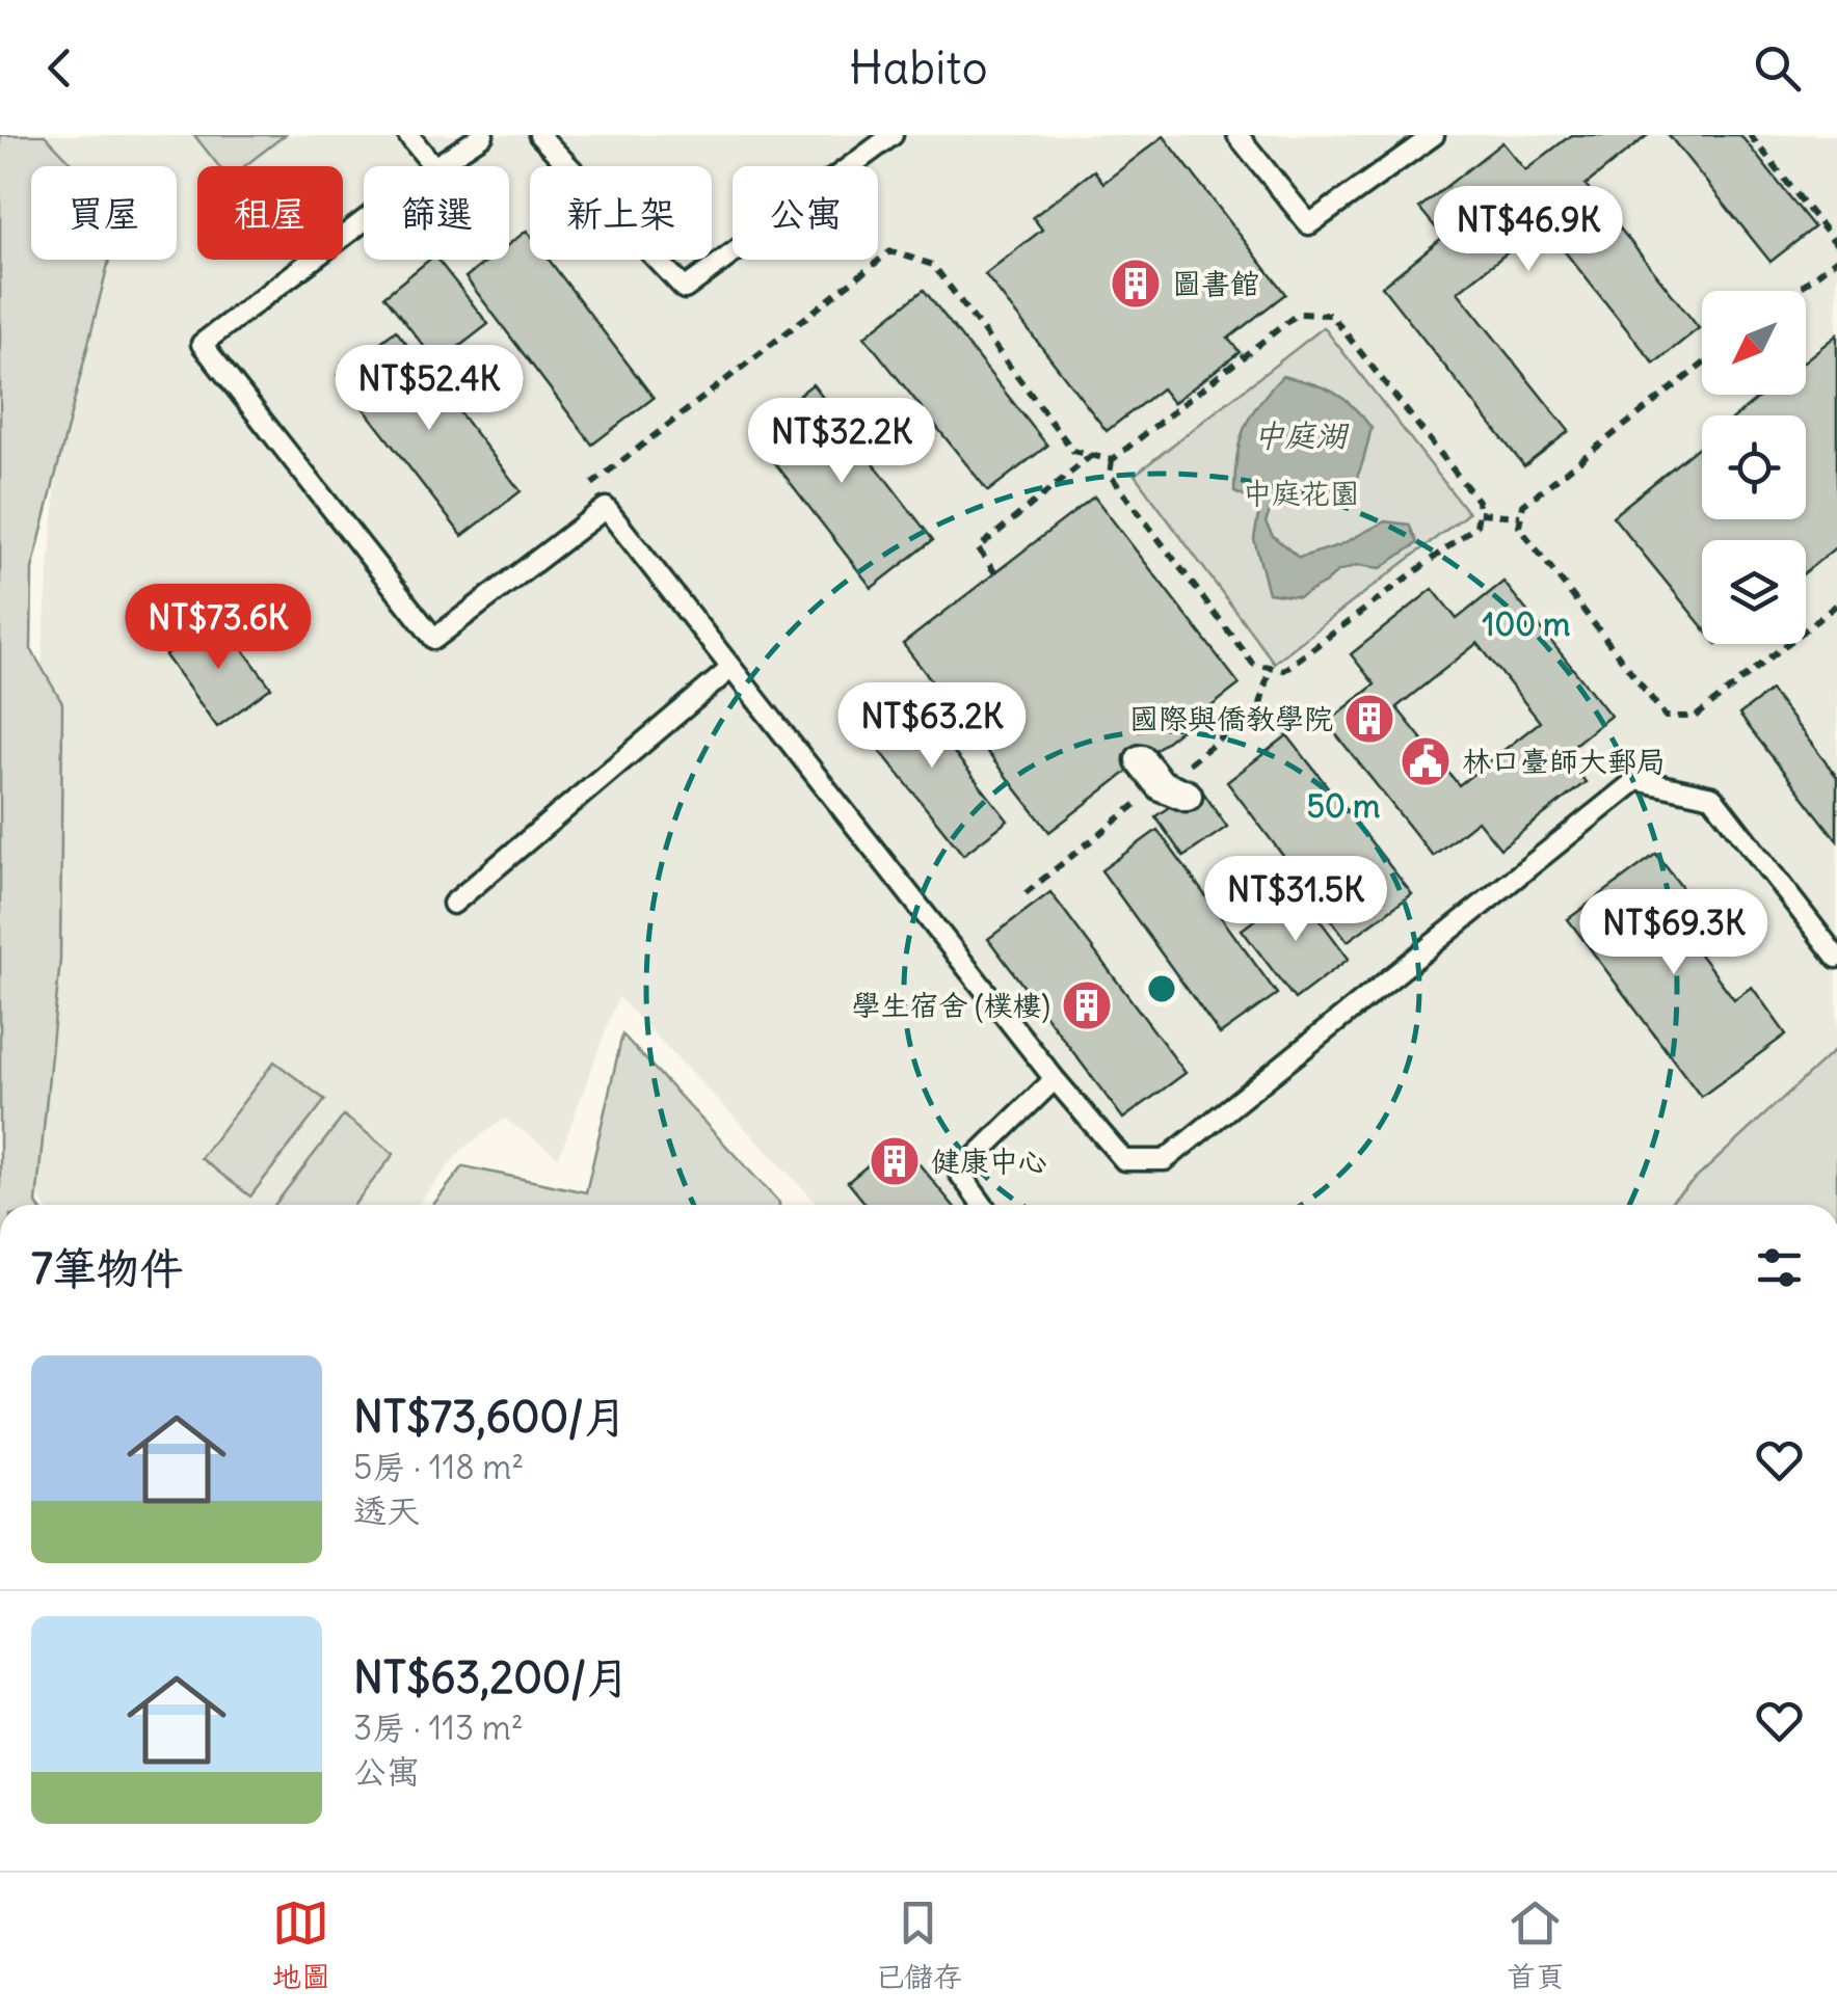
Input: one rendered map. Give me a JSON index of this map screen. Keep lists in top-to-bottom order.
{
  "water": ["中庭湖"],
  "parks": ["中庭花園"],
  "places": {
    "building": [
      "圖書館",
      "國際與僑教學院",
      "學生宿舍 (樸樓)",
      "健康中心"
    ],
    "public building": ["林口臺師大郵局"]
  },
  "north": "bottom left",
  "page": {
    "header": "Habito",
    "chip": [
      "買屋",
      "租屋",
      "篩選",
      "新上架",
      "公寓"
    ],
    "price": [
      "NT$46.9K",
      "NT$52.4K",
      "NT$32.2K",
      "NT$73.6K",
      "NT$63.2K",
      "NT$31.5K",
      "NT$69.3K"
    ],
    "heading": "7筆物件",
    "list": [
      {
        "name": "NT$73,600/月",
        "note": "5房 · 118 m² · 透天"
      },
      {
        "name": "NT$63,200/月",
        "note": "3房 · 113 m² · 公寓"
      }
    ],
    "tabs": ["地圖", "已儲存", "首頁"]
  },
  "rings": ["100 m", "50 m"]
}
